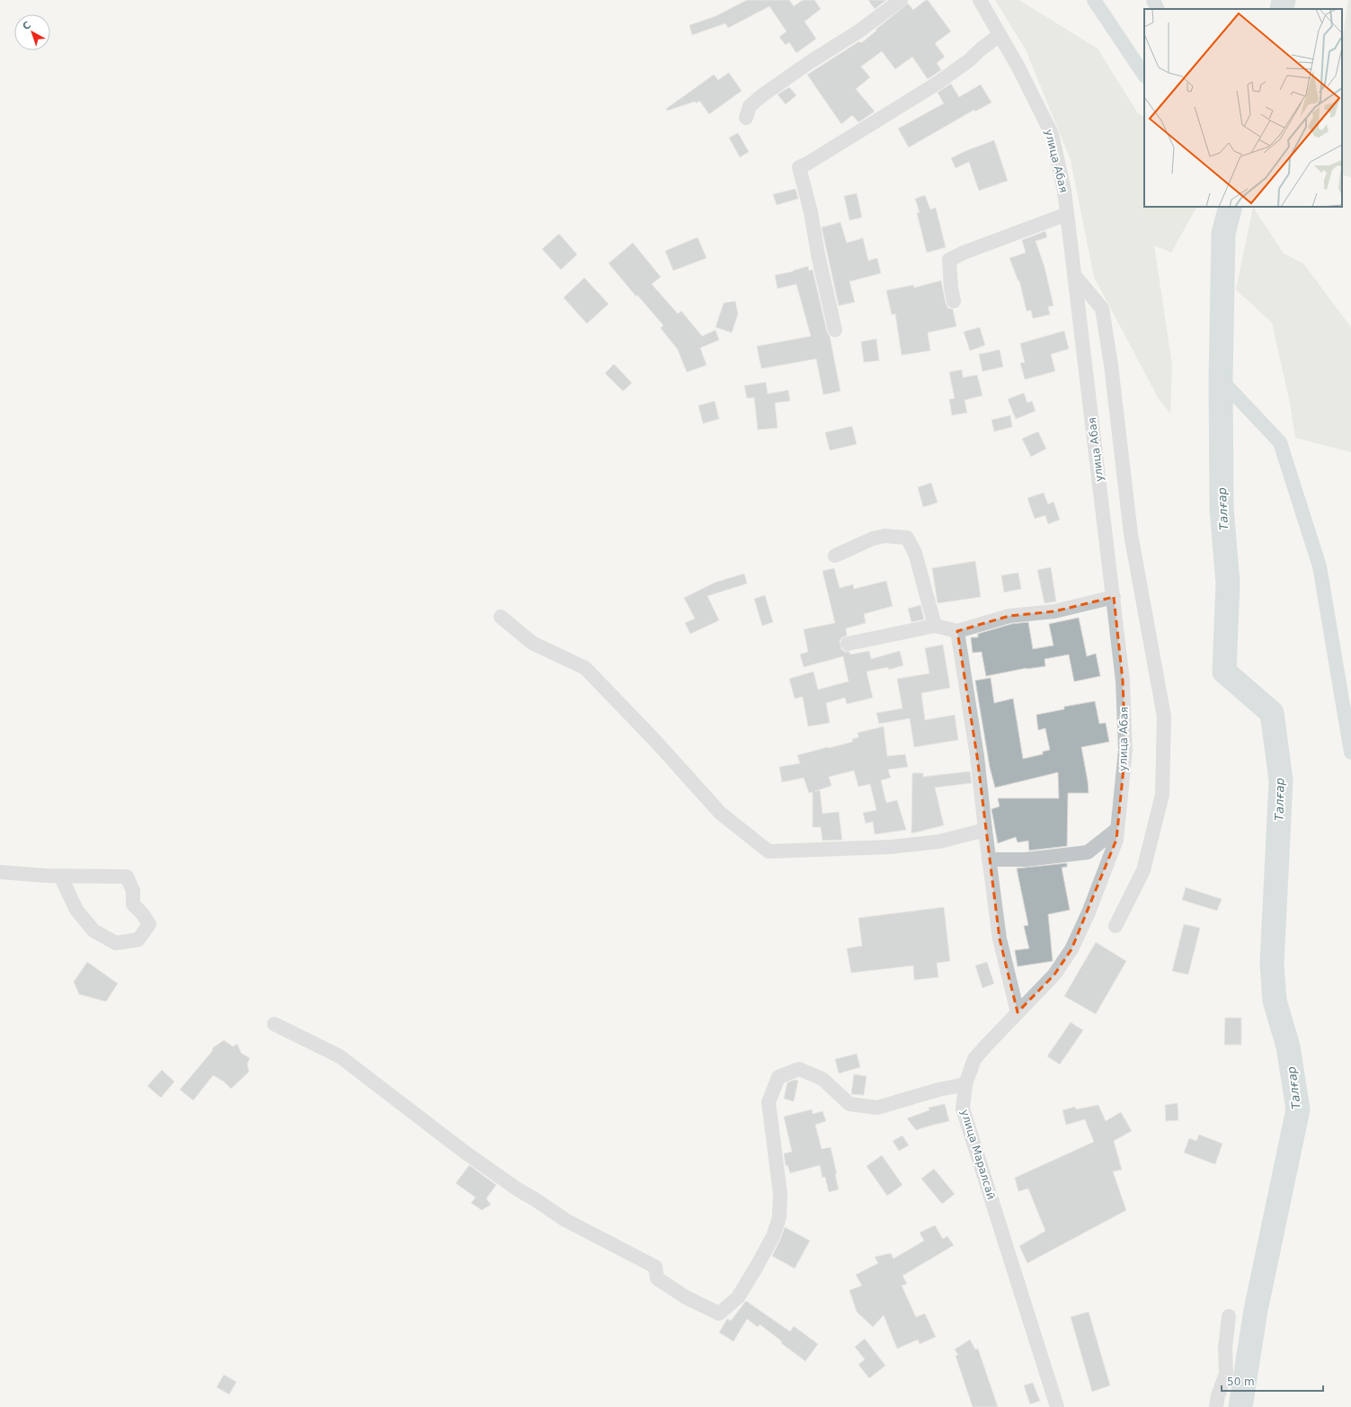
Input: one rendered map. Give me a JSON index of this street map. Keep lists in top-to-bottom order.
{
  "streets": {
    "street": ["улица Абая", "улица Маралсай"]
  },
  "crossings": [
    ["улица Абая", "улица Маралсай"]
  ],
  "water": ["Талғар"],
  "scale_bar": "50 m",
  "north": "top left"
}
